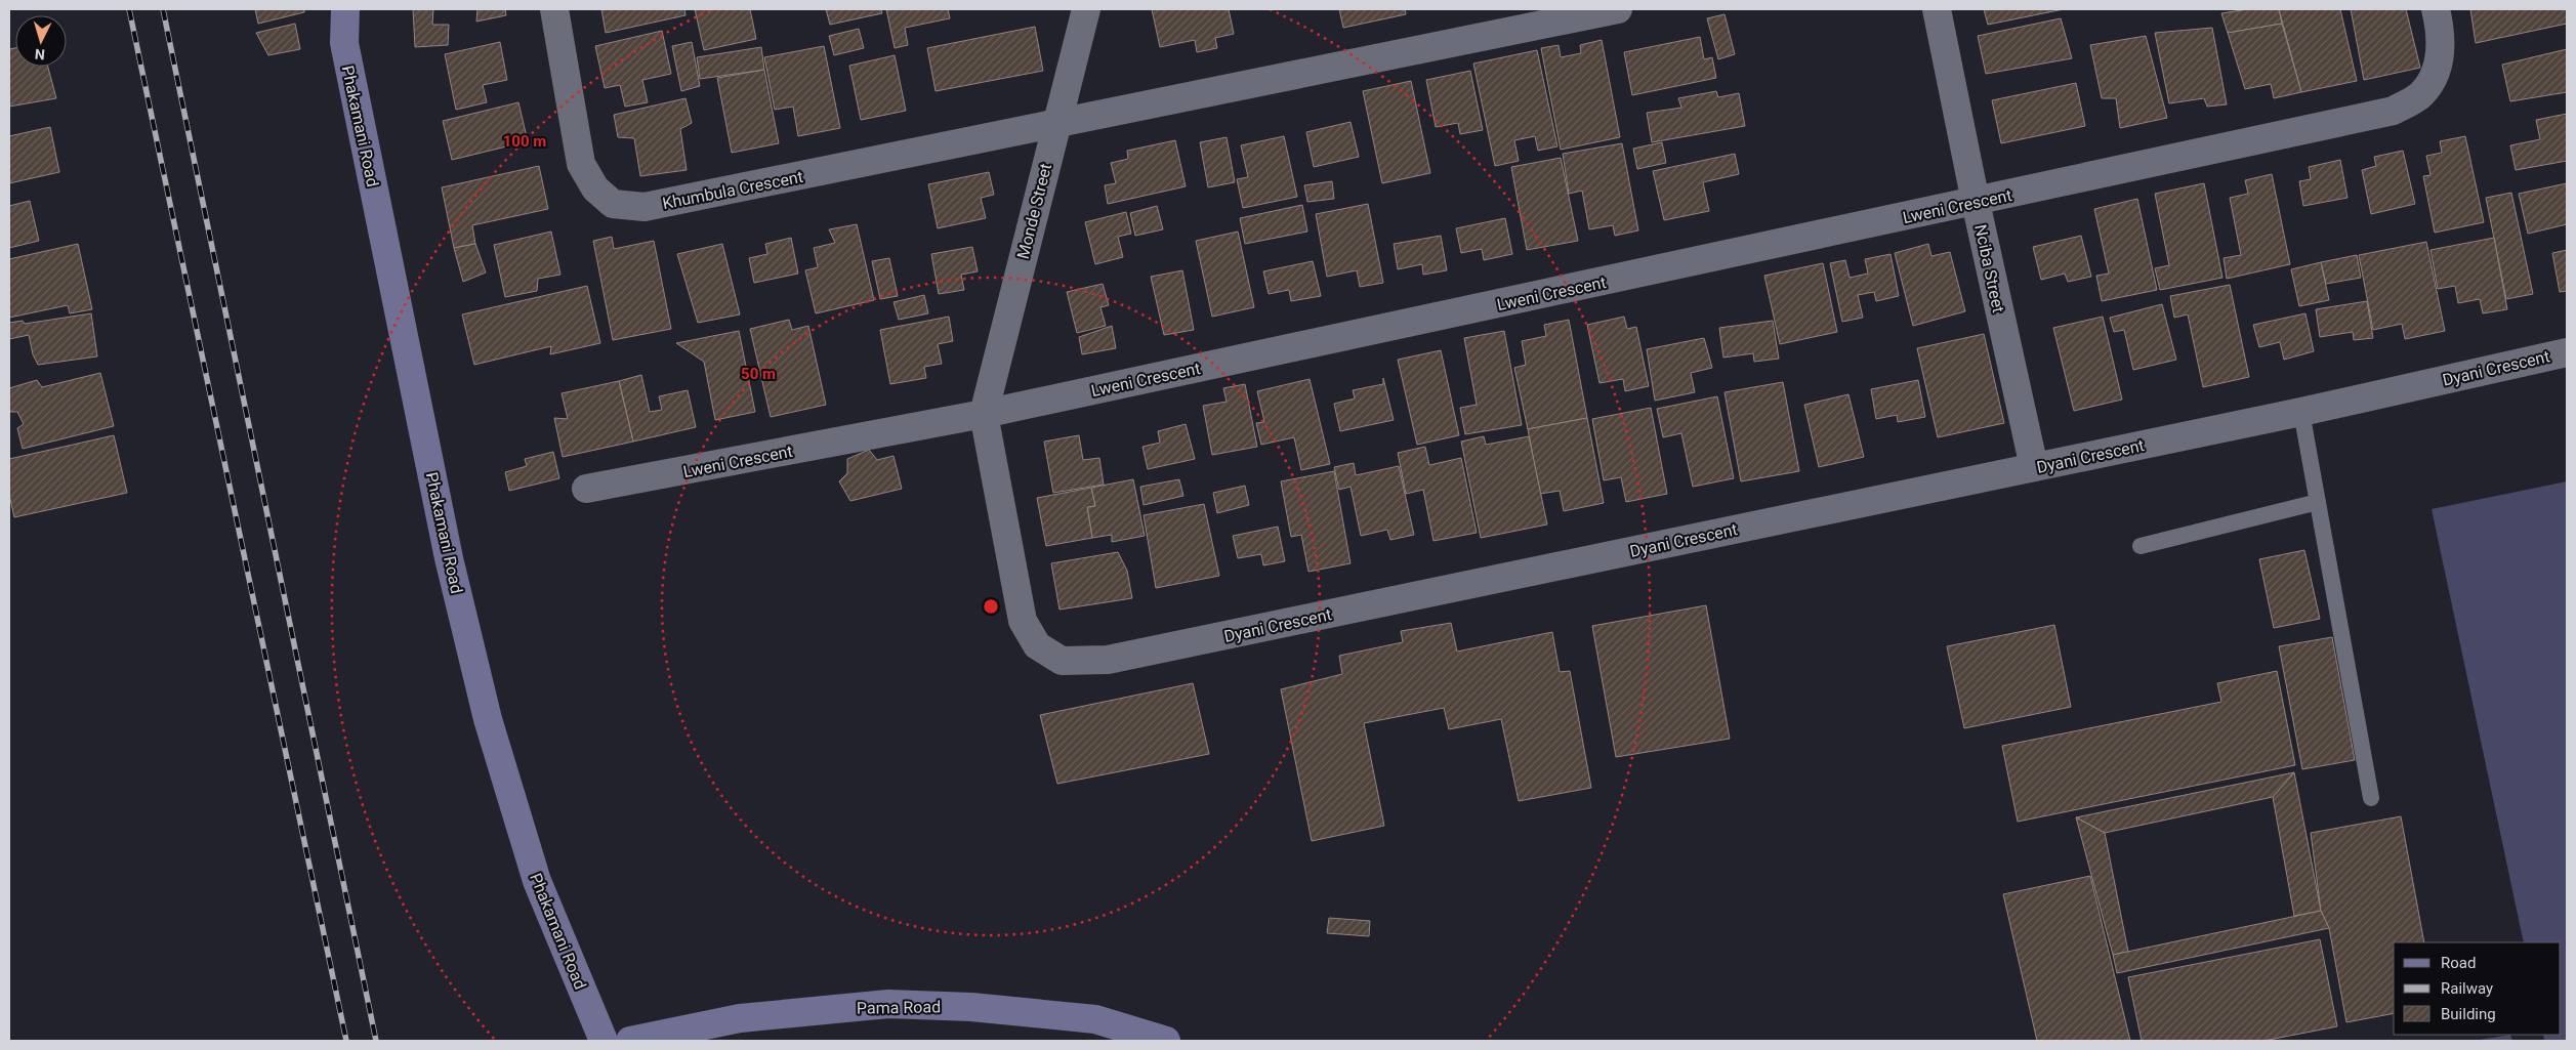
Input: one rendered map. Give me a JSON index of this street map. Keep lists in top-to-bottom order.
{
  "streets": {
    "street": [
      "Phakamani Road",
      "Khumbula Crescent",
      "Lweni Crescent",
      "Monde Street",
      "Nciba Street",
      "Dyani Crescent",
      "Pama Road"
    ]
  },
  "crossings": [
    ["Khumbula Crescent", "Monde Street"],
    ["Lweni Crescent", "Monde Street"],
    ["Lweni Crescent", "Nciba Street"],
    ["Lweni Crescent", "Dyani Crescent"],
    ["Monde Street", "Dyani Crescent"],
    ["Nciba Street", "Dyani Crescent"]
  ],
  "legend": ["Road", "Railway", "Building"],
  "north": "bottom",
  "rings": ["100 m", "50 m"]
}
